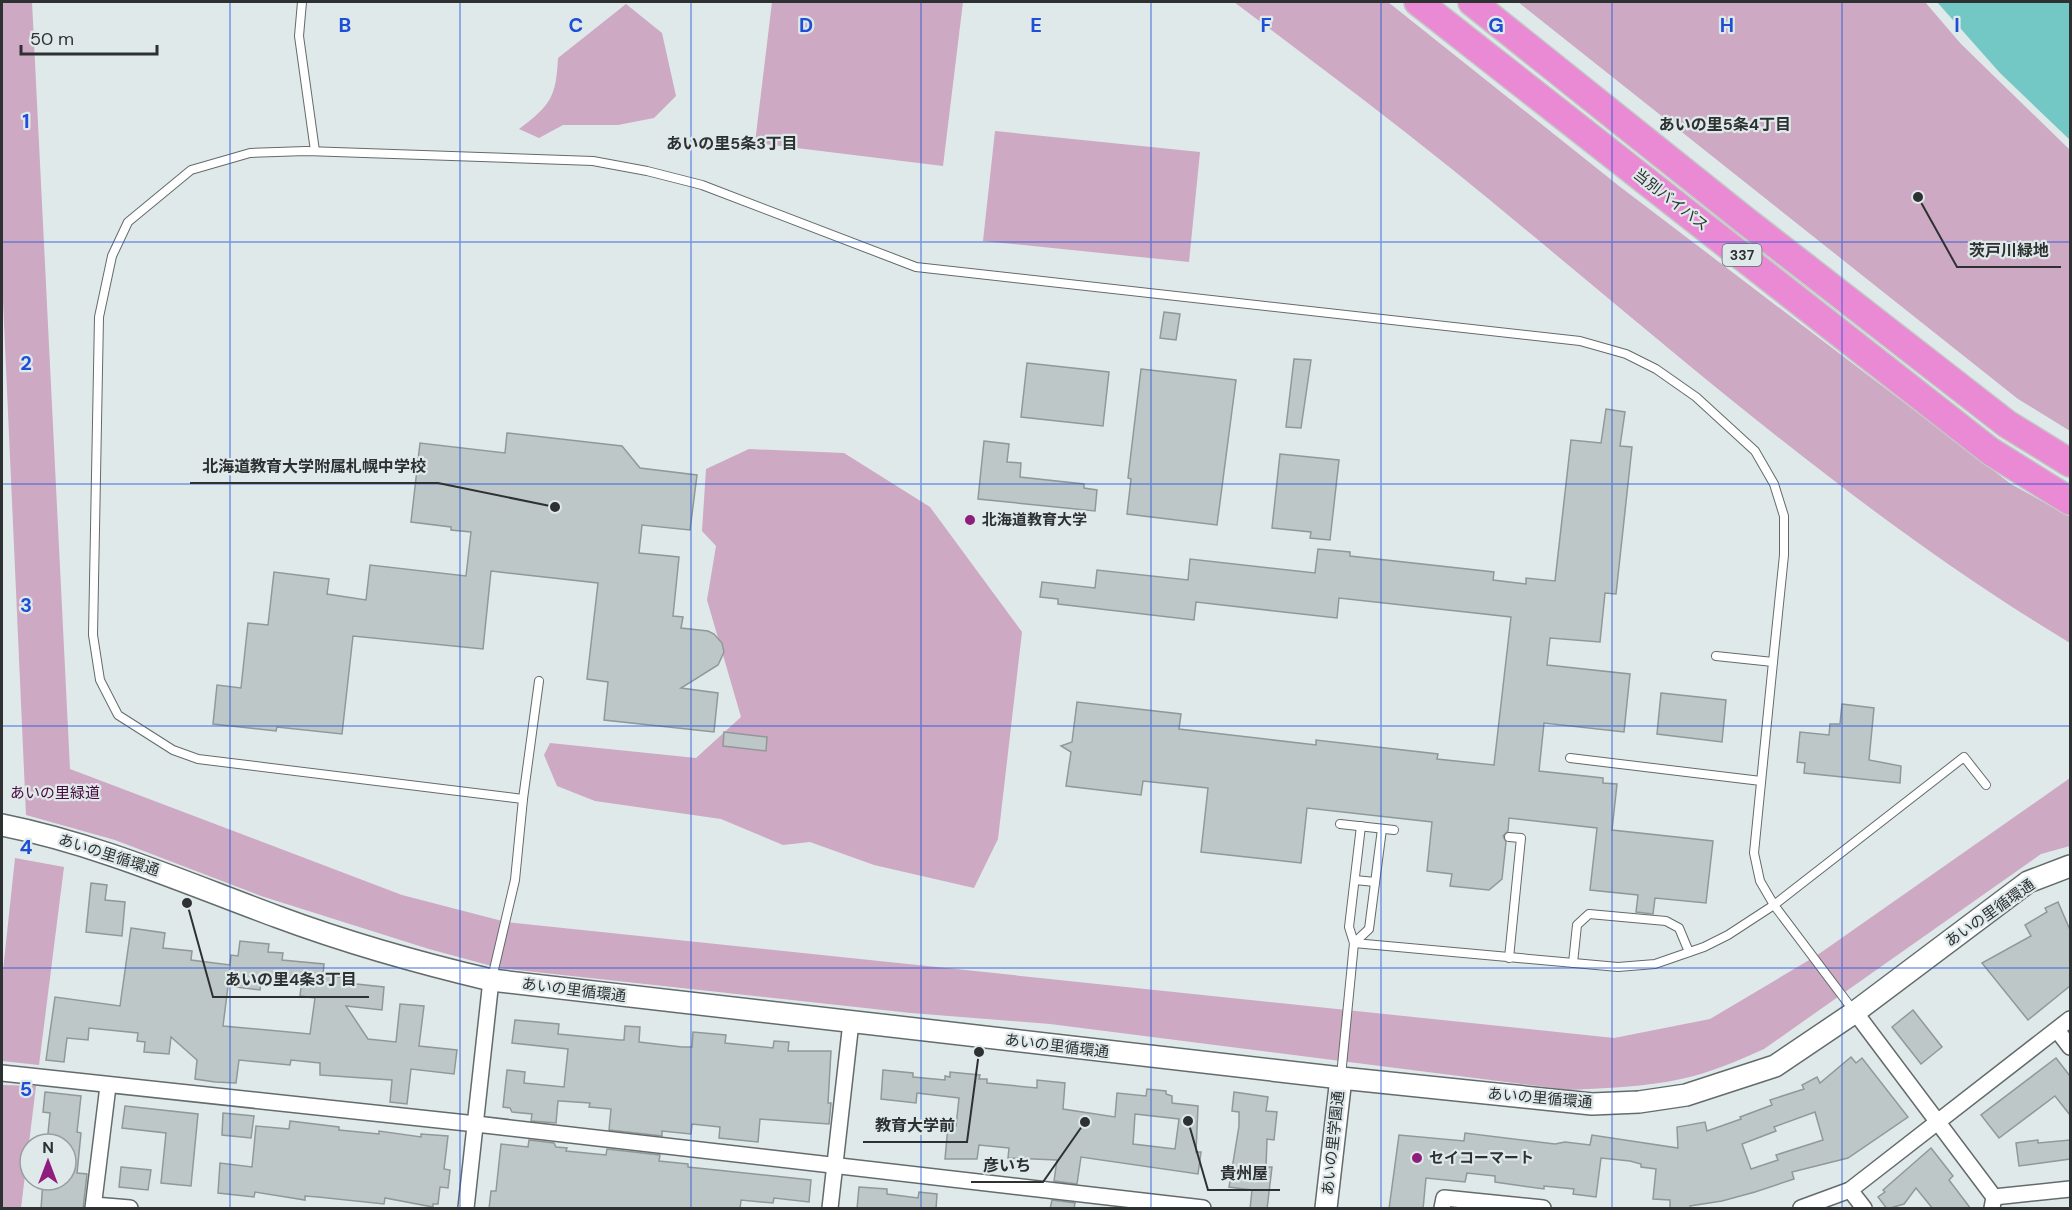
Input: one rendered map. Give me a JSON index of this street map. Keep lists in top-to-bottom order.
{
  "streets": {
    "highway": ["当別バイパス", "337"],
    "street": ["あいの里循環通", "あいの里学園通"]
  },
  "crossings": [
    ["あいの里循環通", "あいの里学園通"]
  ],
  "districts": ["あいの里5条4丁目", "あいの里5条3丁目"],
  "parks": ["あいの里緑道"],
  "places": [
    "茨戸川緑地",
    "北海道教育大学附属札幌中学校",
    "北海道教育大学",
    "あいの里4条3丁目",
    "教育大学前",
    "貴州屋",
    "彦いち",
    "セイコーマート"
  ],
  "scale_bar": "50 m",
  "north": "top",
  "grid": {
    "columns": [
      "B",
      "C",
      "D",
      "E",
      "F",
      "G",
      "H",
      "I"
    ],
    "rows": [
      "1",
      "2",
      "3",
      "4",
      "5"
    ]
  }
}
